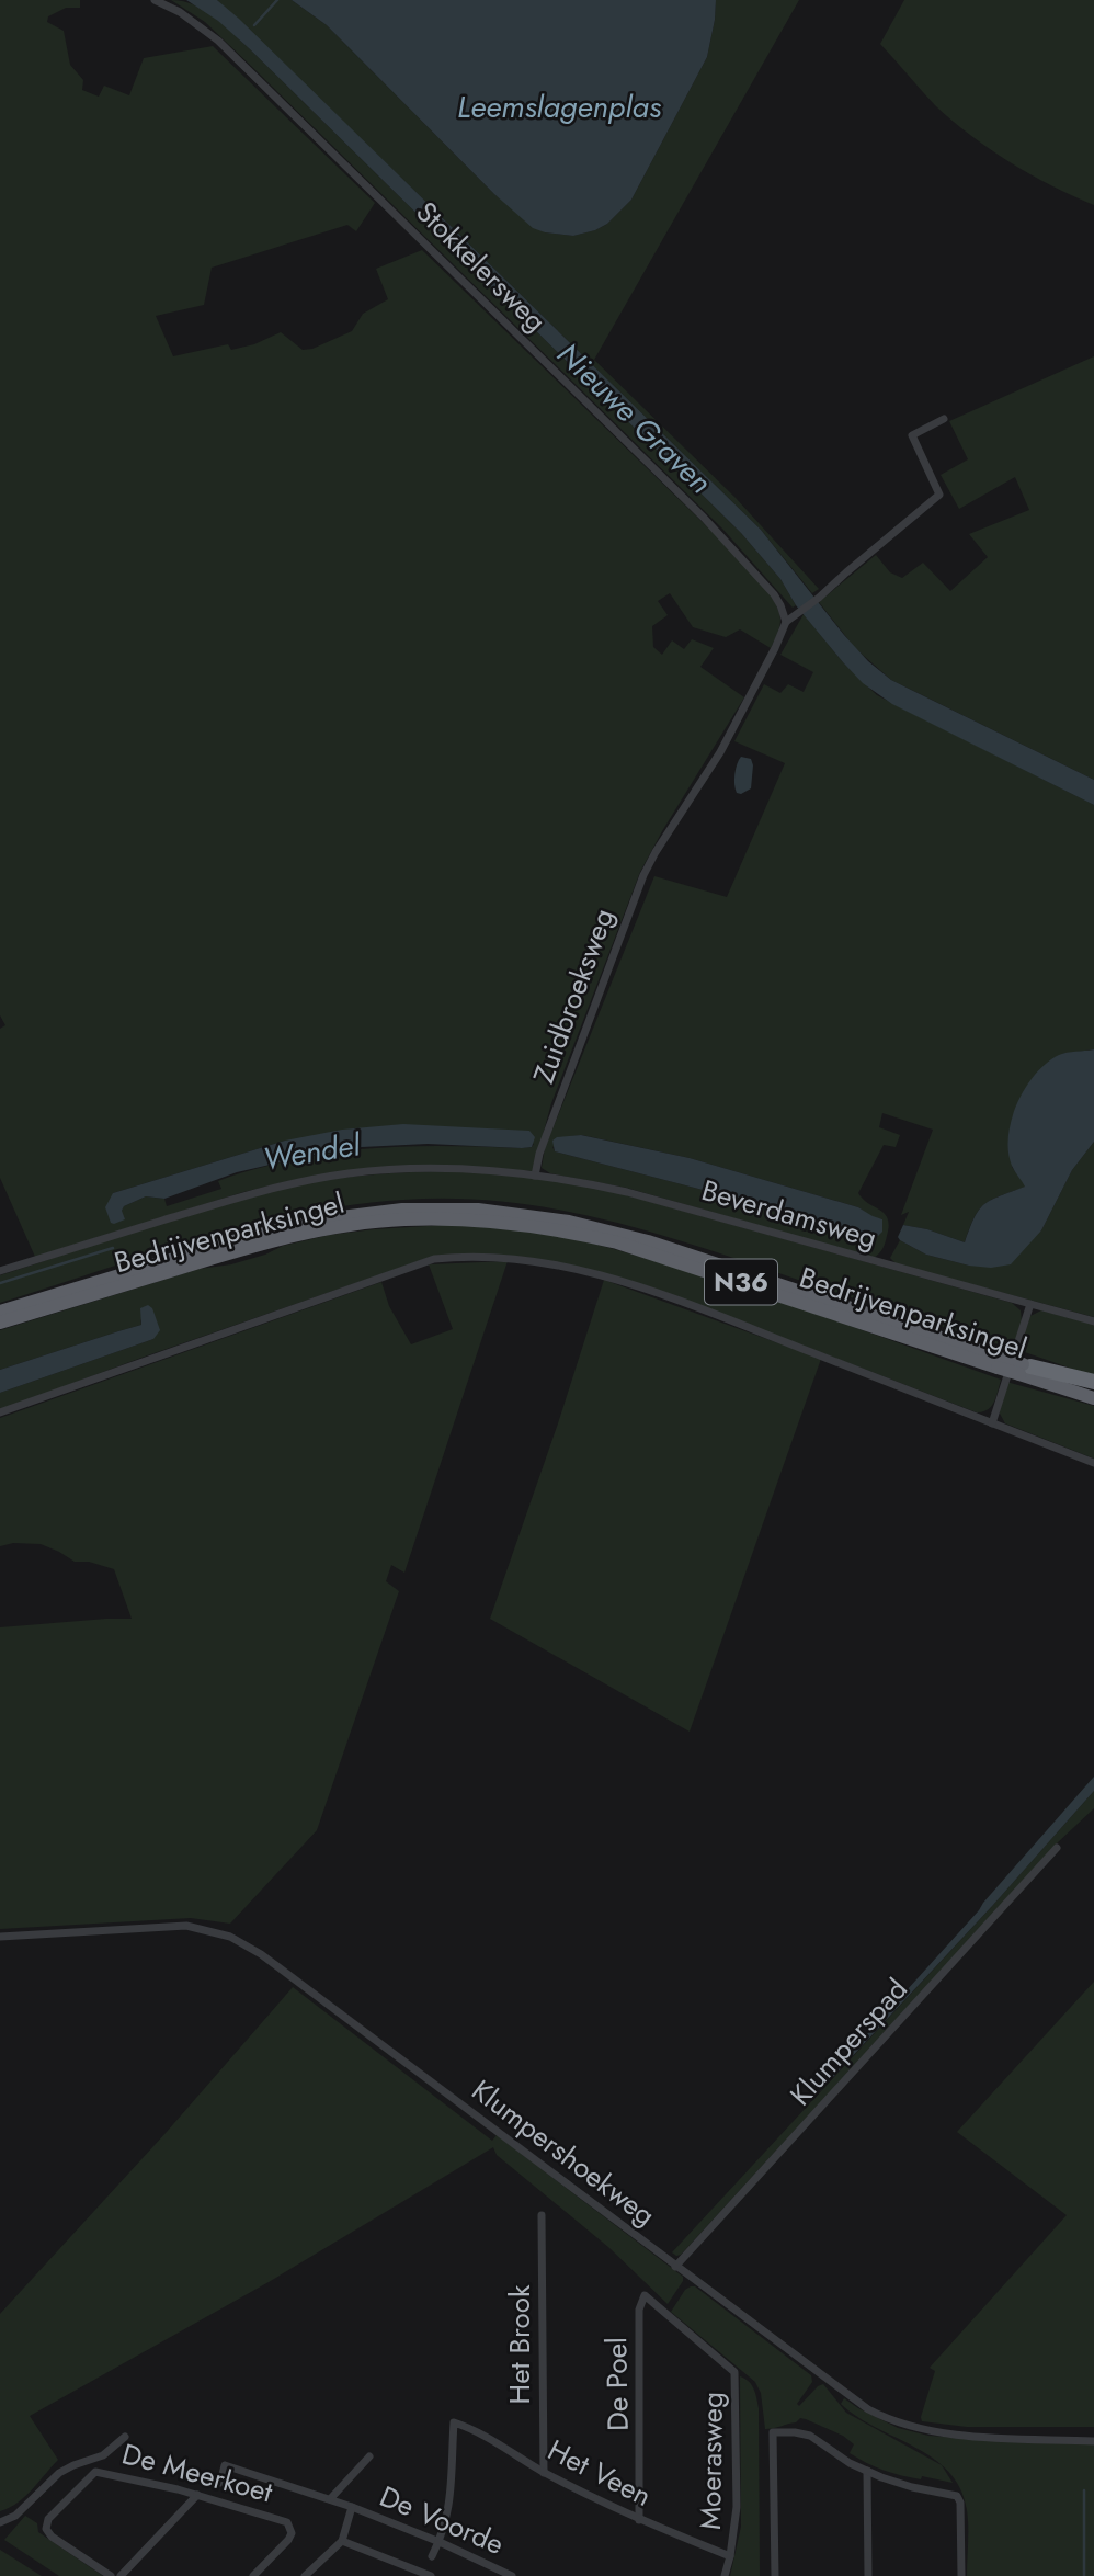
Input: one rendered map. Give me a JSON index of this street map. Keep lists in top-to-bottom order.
{
  "streets": {
    "highway": ["Bedrijvenparksingel", "N36"],
    "street": [
      "Stokkelersweg",
      "Zuidbroeksweg",
      "Beverdamsweg",
      "Klumperspad",
      "Klumpershoekweg",
      "Het Brook",
      "De Poel",
      "Moerasweg",
      "De Meerkoet",
      "Het Veen",
      "De Voorde"
    ]
  },
  "crossings": [
    ["Stokkelersweg", "Zuidbroeksweg"],
    ["Zuidbroeksweg", "Beverdamsweg"],
    ["Klumperspad", "Klumpershoekweg"],
    ["Het Brook", "Het Veen"],
    ["De Poel", "Moerasweg"],
    ["De Poel", "Het Veen"],
    ["Moerasweg", "Het Veen"],
    ["Het Veen", "De Voorde"]
  ],
  "water": ["Leemslagenplas", "Nieuwe Graven", "Wendel"]
}
